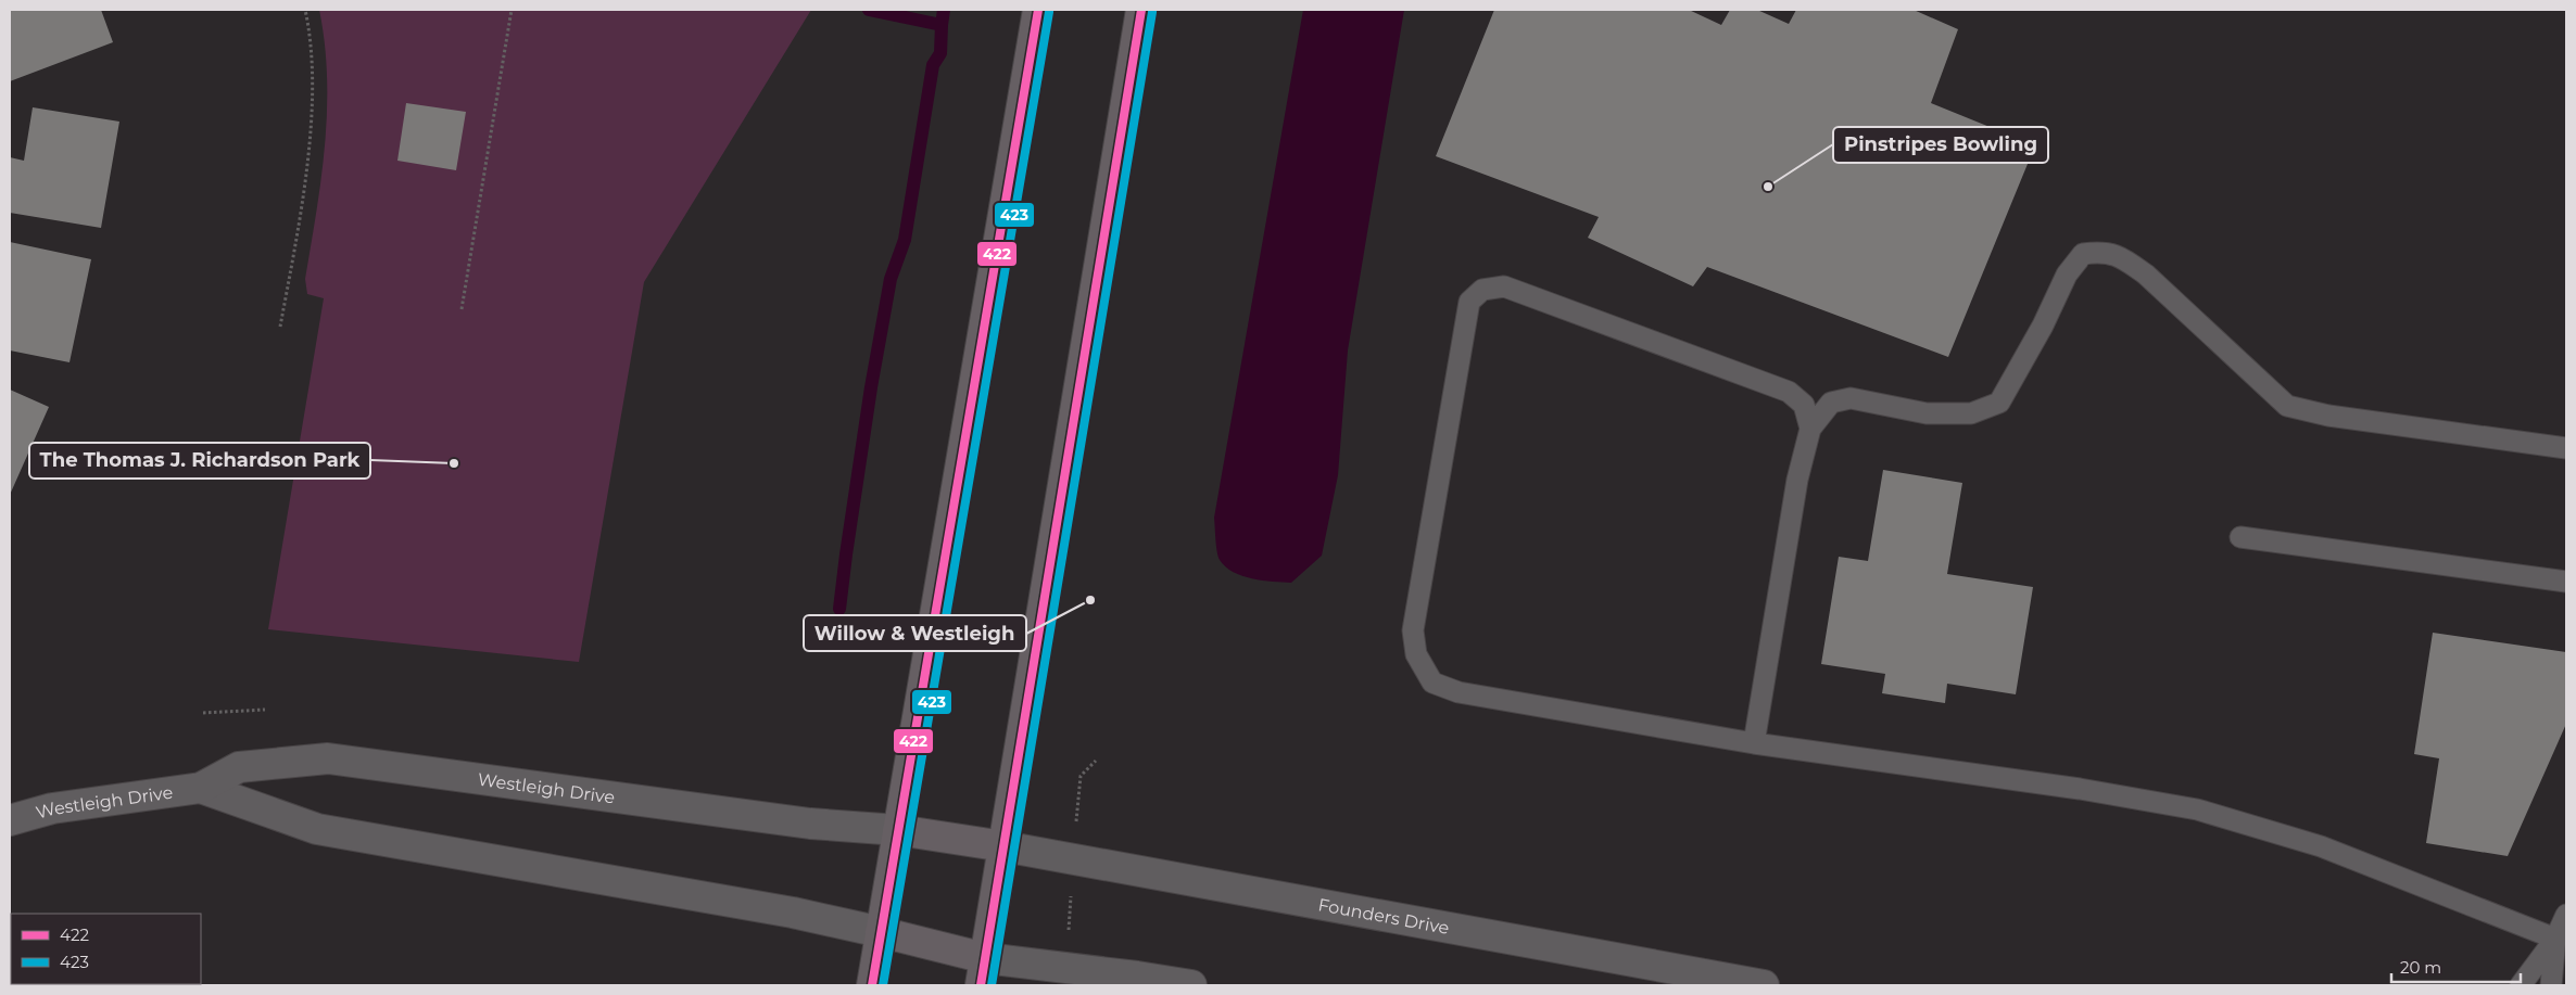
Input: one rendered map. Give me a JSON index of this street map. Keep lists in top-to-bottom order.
{
  "streets": {
    "street": ["Westleigh Drive", "Founders Drive"]
  },
  "places": ["Pinstripes Bowling", "The Thomas J. Richardson Park", "Willow & Westleigh"],
  "lines": ["transit line 422", "transit line 423"],
  "legend": ["422", "423"],
  "scale_bar": "20 m"
}
